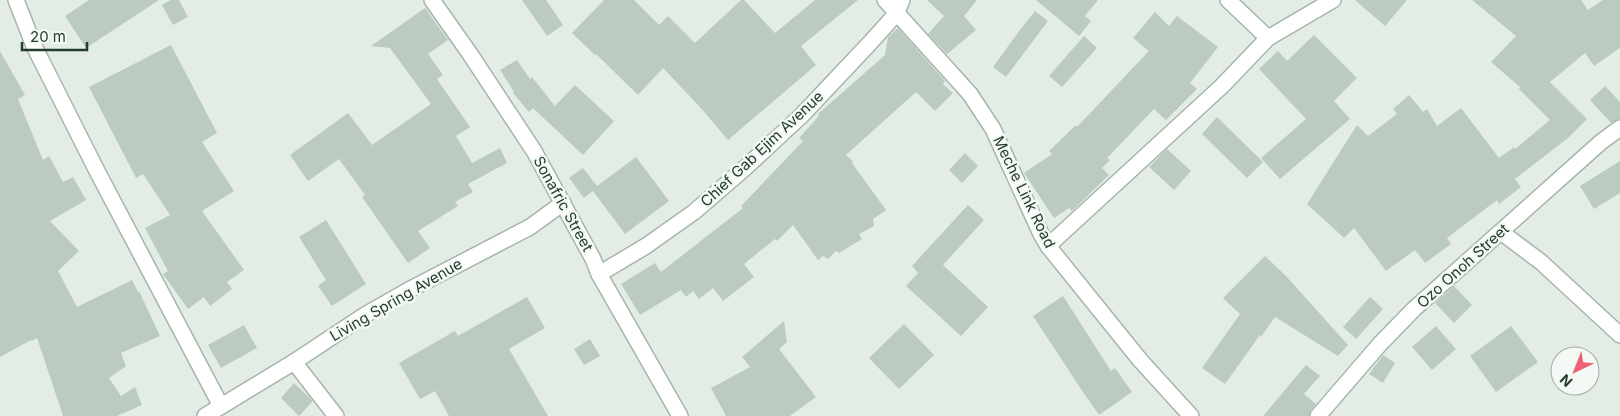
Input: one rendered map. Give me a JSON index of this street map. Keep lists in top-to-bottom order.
{
  "streets": {
    "street": [
      "Chief Gab Ejim Avenue",
      "Meche Link Road",
      "Sonafric Street",
      "Ozo Onoh Street",
      "Living Spring Avenue"
    ]
  },
  "crossings": [
    ["Chief Gab Ejim Avenue", "Meche Link Road"],
    ["Chief Gab Ejim Avenue", "Sonafric Street"],
    ["Sonafric Street", "Living Spring Avenue"]
  ],
  "scale_bar": "20 m",
  "north": "bottom left"
}
